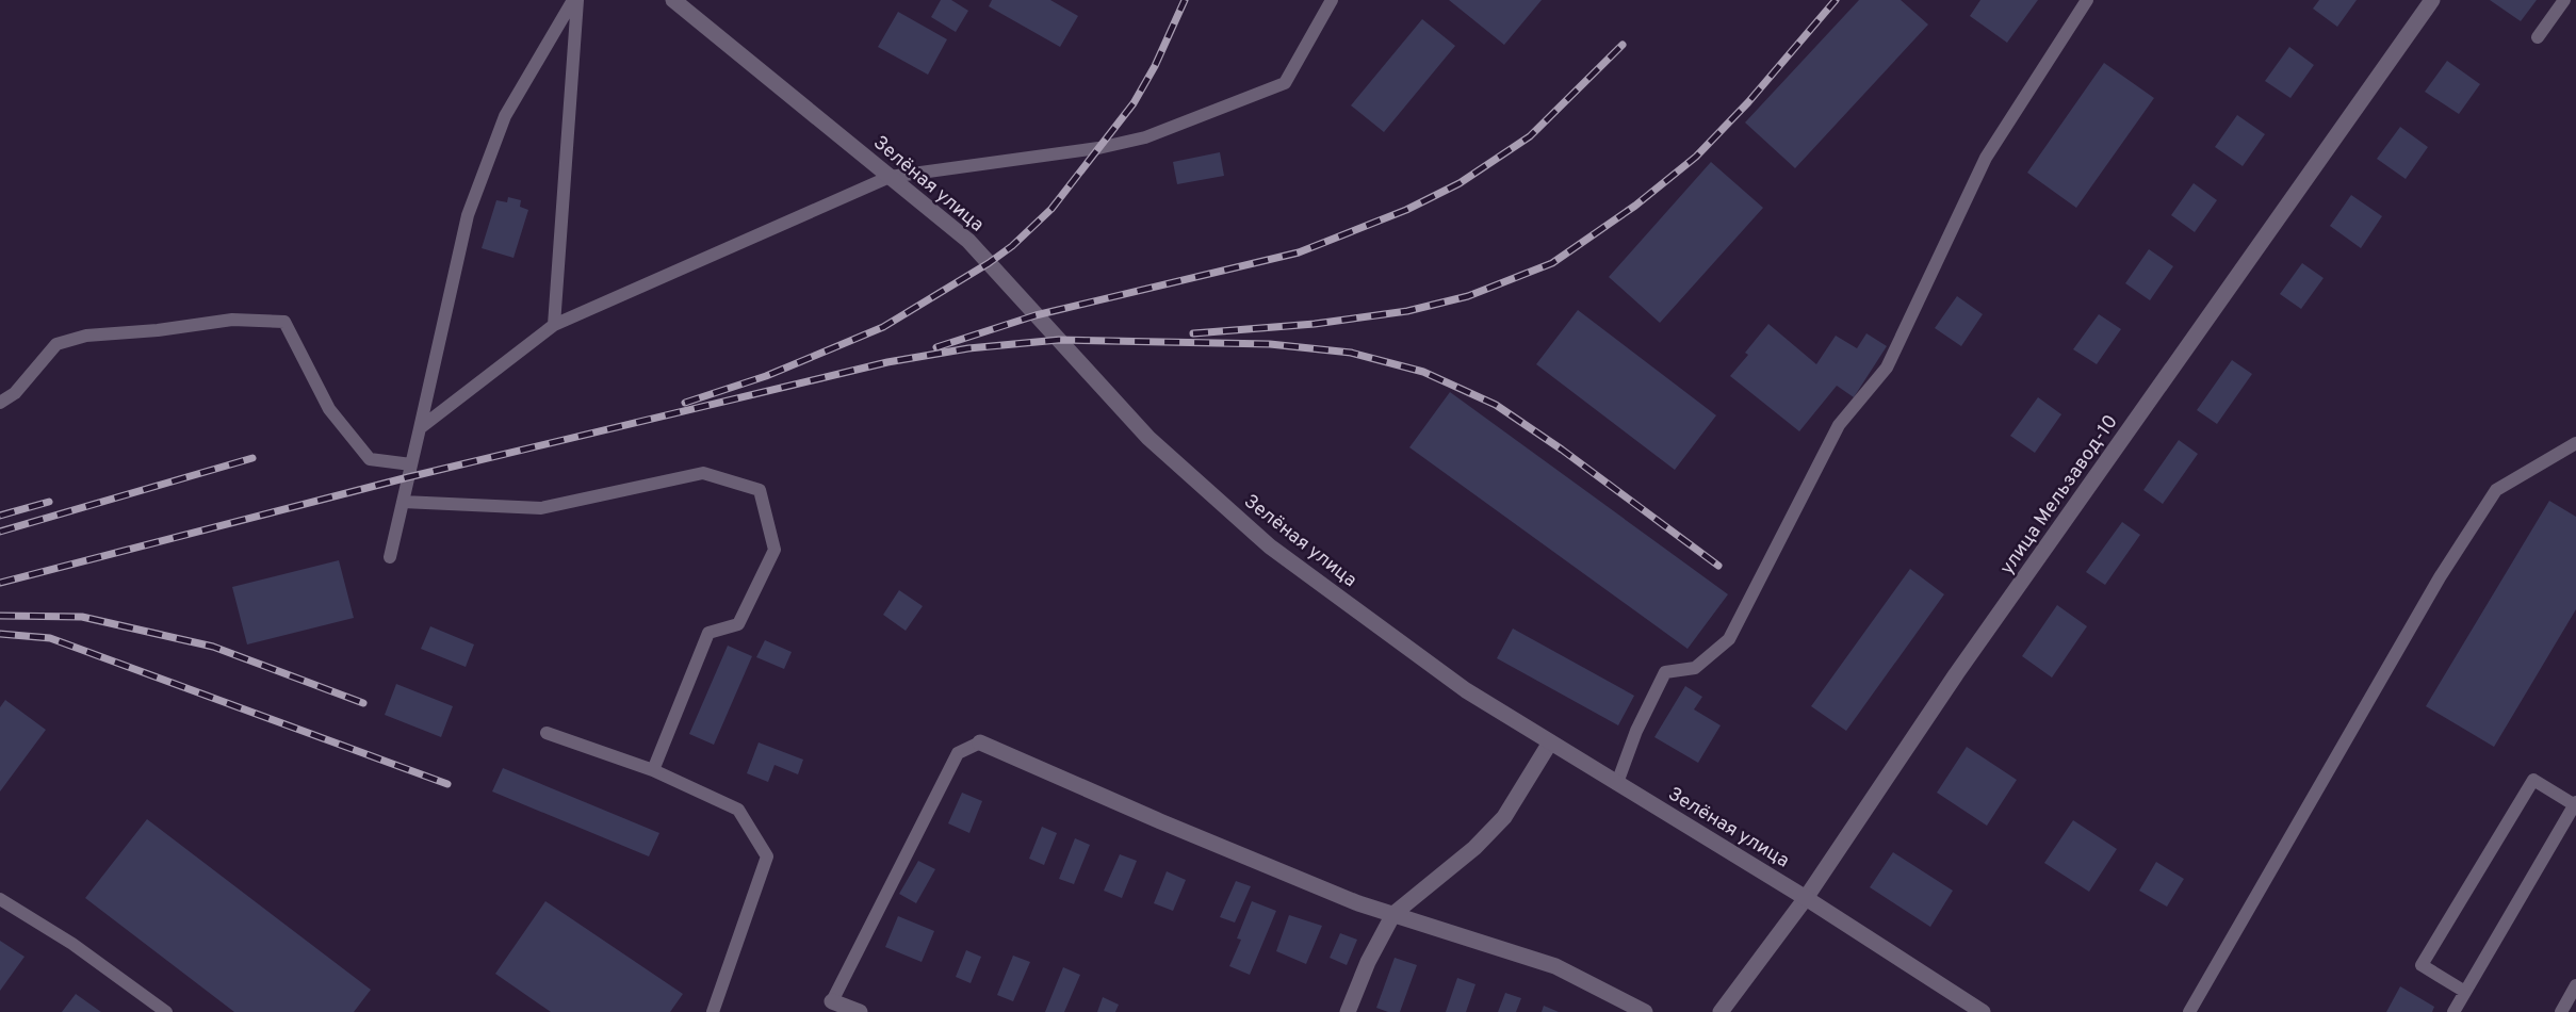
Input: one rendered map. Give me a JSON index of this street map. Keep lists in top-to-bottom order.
{
  "streets": {
    "street": ["Зелёная улица", "улица Мельзавод-10"]
  },
  "crossings": [
    ["Зелёная улица", "улица Мельзавод-10"]
  ]
}
